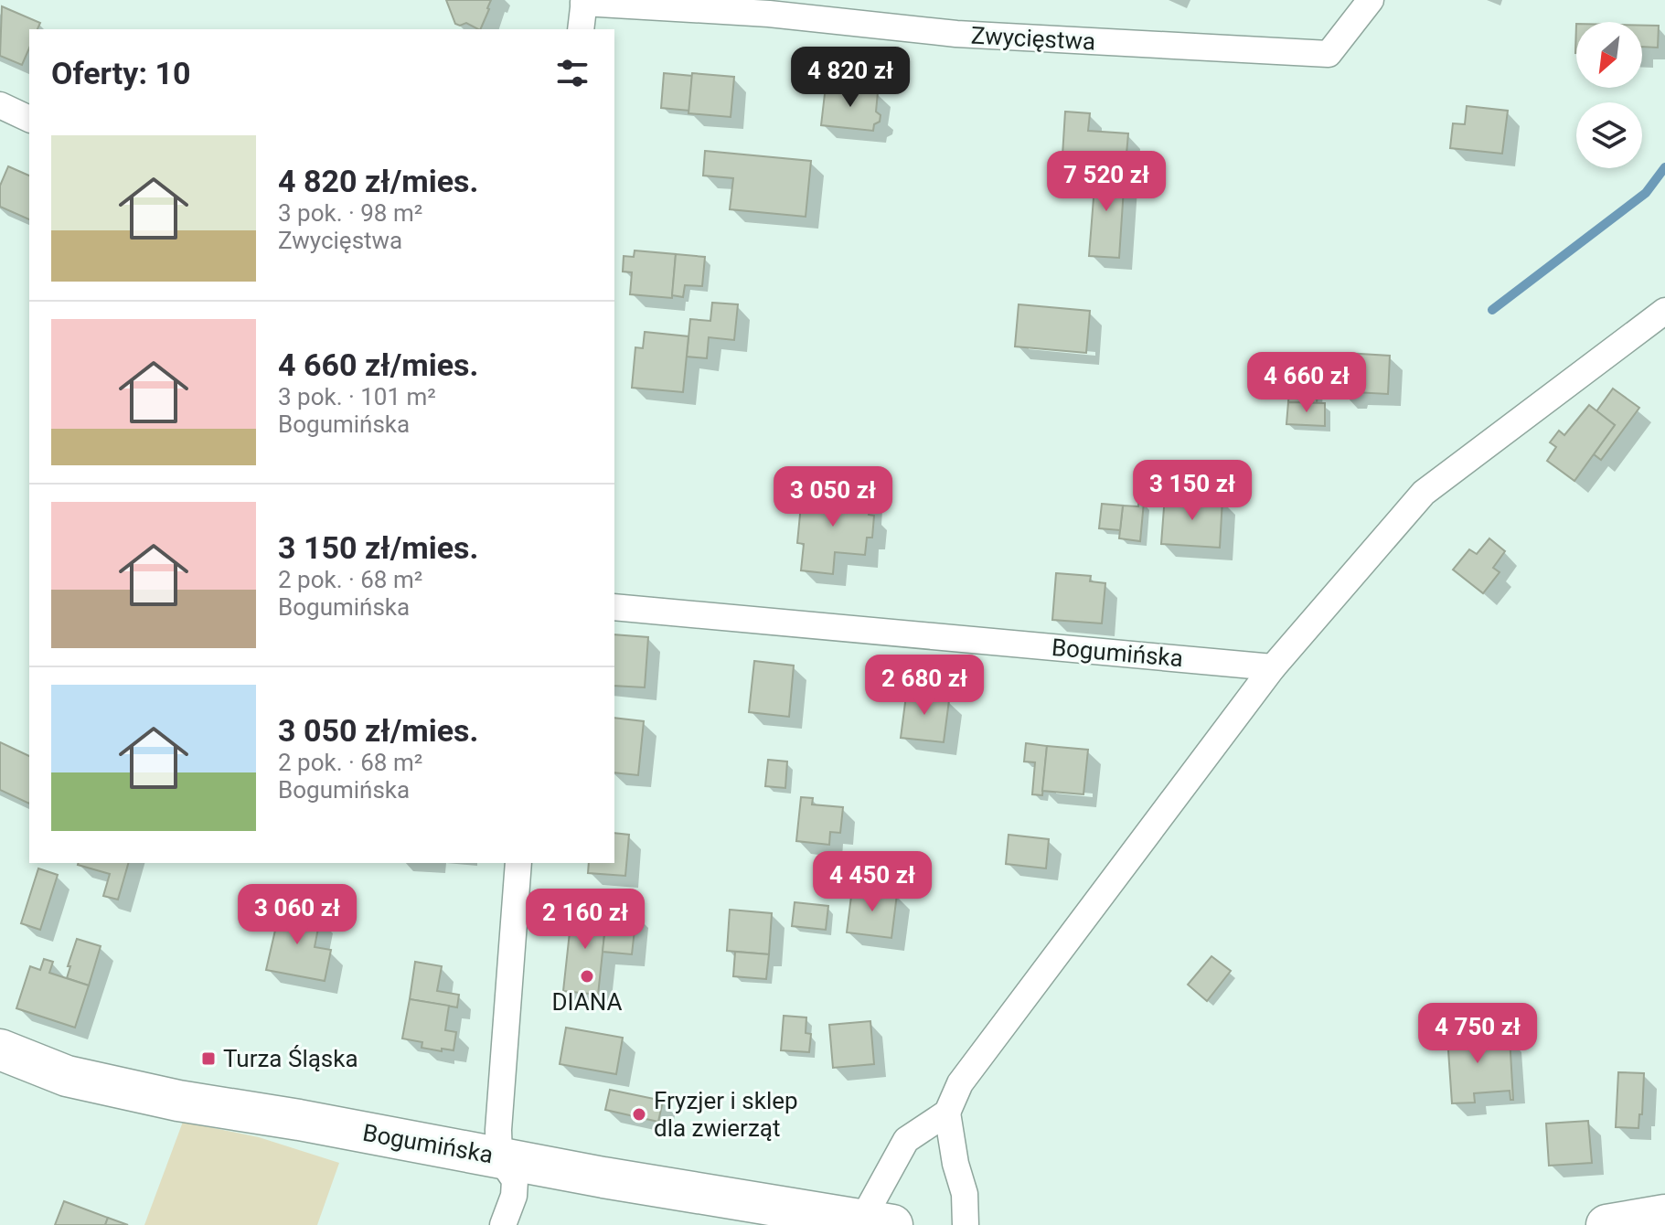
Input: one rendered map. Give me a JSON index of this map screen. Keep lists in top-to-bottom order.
{
  "streets": {
    "main road": ["Bogumińska"],
    "street": ["Zwycięstwa"]
  },
  "places": {
    "other": ["DIANA", "Fryzjer i sklep dla zwierząt"],
    "transit": ["Turza Śląska"]
  },
  "north": "bottom left",
  "page": {
    "heading": "Oferty: 10",
    "price": [
      "4 820 zł",
      "7 520 zł",
      "4 660 zł",
      "3 150 zł",
      "3 050 zł",
      "2 680 zł",
      "4 450 zł",
      "3 060 zł",
      "2 160 zł",
      "4 750 zł"
    ],
    "list": [
      {
        "name": "4 820 zł/mies.",
        "note": "3 pok. · 98 m² · Zwycięstwa"
      },
      {
        "name": "4 660 zł/mies.",
        "note": "3 pok. · 101 m² · Bogumińska"
      },
      {
        "name": "3 150 zł/mies.",
        "note": "2 pok. · 68 m² · Bogumińska"
      },
      {
        "name": "3 050 zł/mies.",
        "note": "2 pok. · 68 m² · Bogumińska"
      }
    ]
  }
}
